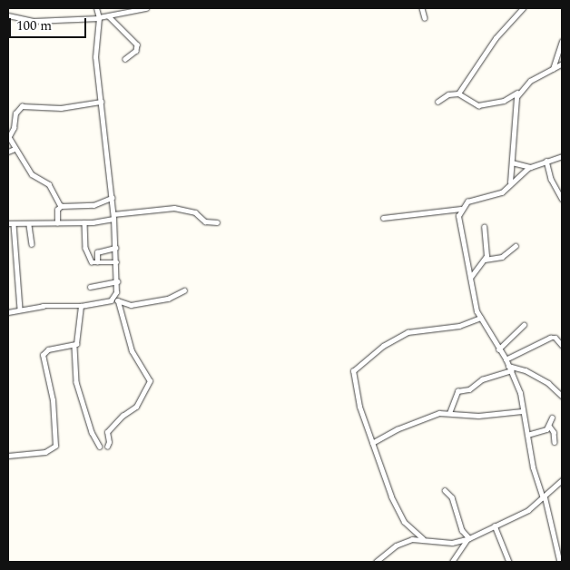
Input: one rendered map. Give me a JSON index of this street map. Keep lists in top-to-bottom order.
{
  "scale_bar": "100 m"
}
